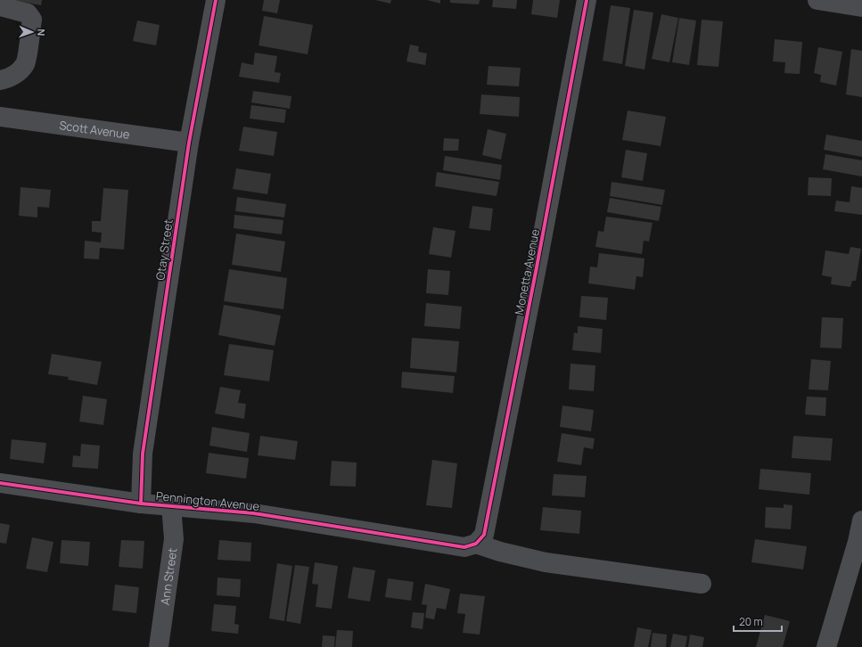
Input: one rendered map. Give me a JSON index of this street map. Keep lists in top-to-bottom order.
{
  "streets": {
    "street": [
      "Scott Avenue",
      "Otay Street",
      "Monetta Avenue",
      "Pennington Avenue",
      "Ann Street"
    ]
  },
  "crossings": [
    ["Scott Avenue", "Otay Street"],
    ["Otay Street", "Pennington Avenue"],
    ["Monetta Avenue", "Pennington Avenue"],
    ["Pennington Avenue", "Ann Street"]
  ],
  "scale_bar": "20 m",
  "north": "right"
}
